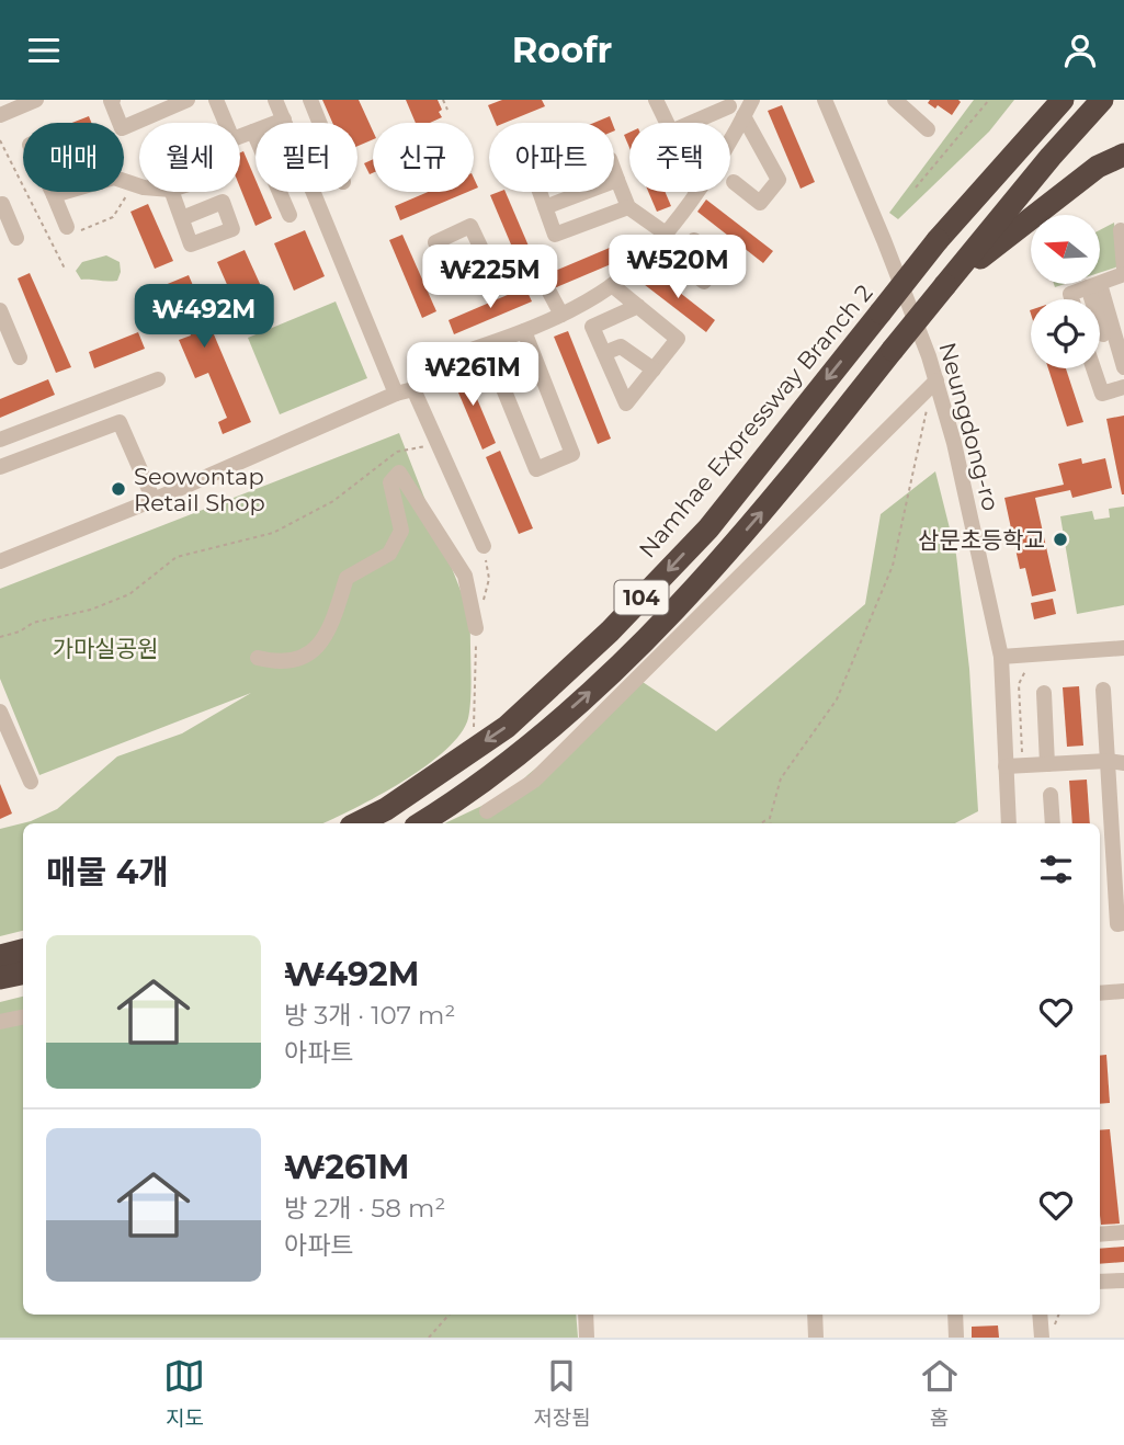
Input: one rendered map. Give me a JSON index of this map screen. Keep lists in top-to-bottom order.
{
  "streets": {
    "highway": ["Namhae Expressway Branch 2", "104"],
    "street": ["Neungdong-ro"]
  },
  "parks": ["가마실공원"],
  "places": ["Seowontap Retail Shop", "삼문초등학교"],
  "north": "left",
  "page": {
    "header": "Roofr",
    "chip": [
      "매매",
      "월세",
      "필터",
      "신규",
      "아파트",
      "주택"
    ],
    "price": [
      "₩520M",
      "₩225M",
      "₩492M",
      "₩261M"
    ],
    "heading": "매물 4개",
    "list": [
      {
        "name": "₩492M",
        "note": "방 3개 · 107 m² · 아파트"
      },
      {
        "name": "₩261M",
        "note": "방 2개 · 58 m² · 아파트"
      }
    ],
    "tabs": ["지도", "저장됨", "홈"]
  }
}
